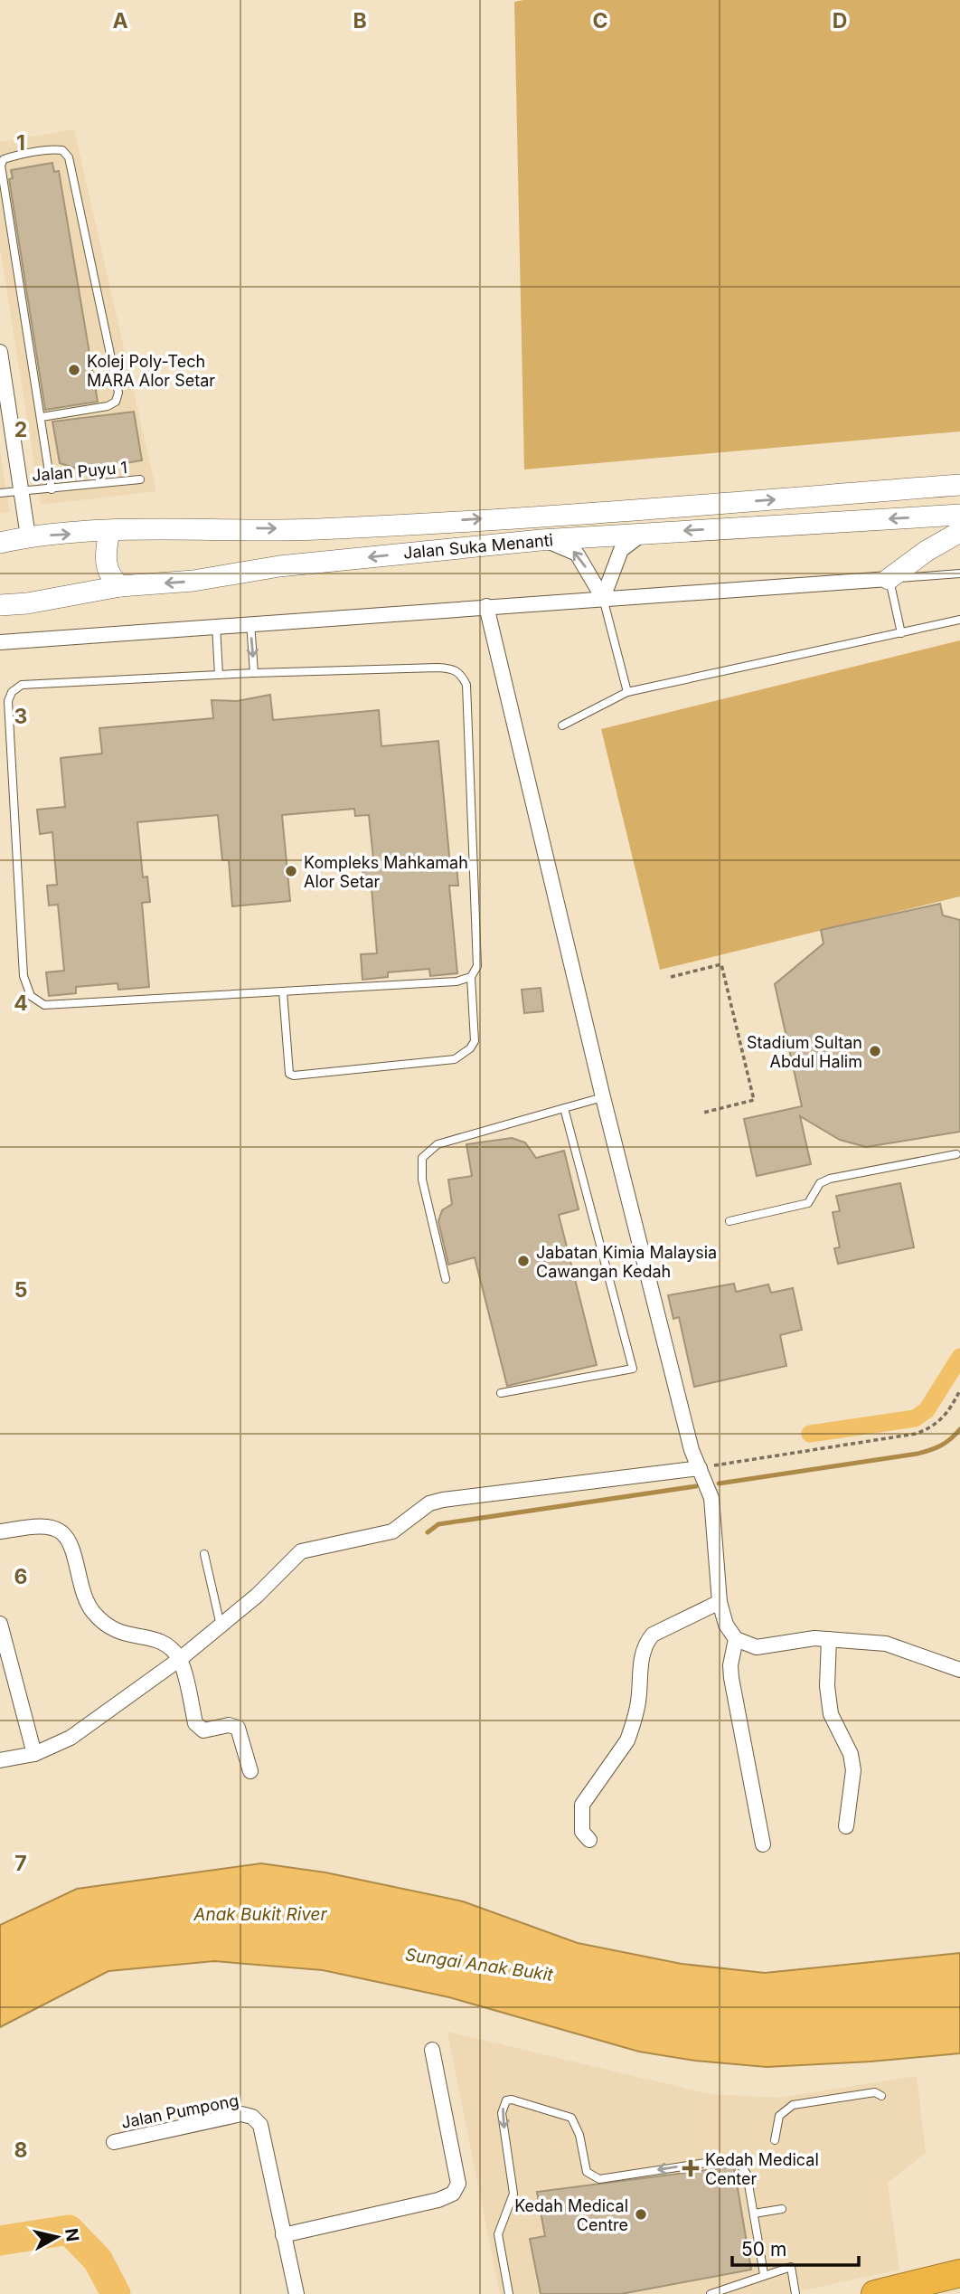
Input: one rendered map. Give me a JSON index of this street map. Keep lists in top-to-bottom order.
{
  "streets": {
    "main road": ["Jalan Suka Menanti"],
    "street": ["Jalan Pumpong"],
    "lane": ["Jalan Puyu 1"]
  },
  "water": ["Anak Bukit River", "Sungai Anak Bukit"],
  "places": {
    "other": [
      "Kolej Poly-Tech MARA Alor Setar",
      "Kompleks Mahkamah Alor Setar",
      "Stadium Sultan Abdul Halim",
      "Jabatan Kimia Malaysia Cawangan Kedah",
      "Kedah Medical Centre"
    ],
    "health": ["Kedah Medical Center"]
  },
  "scale_bar": "50 m",
  "north": "right",
  "grid": {
    "columns": [
      "A",
      "B",
      "C",
      "D"
    ],
    "rows": [
      "1",
      "2",
      "3",
      "4",
      "5",
      "6",
      "7",
      "8"
    ]
  }
}
